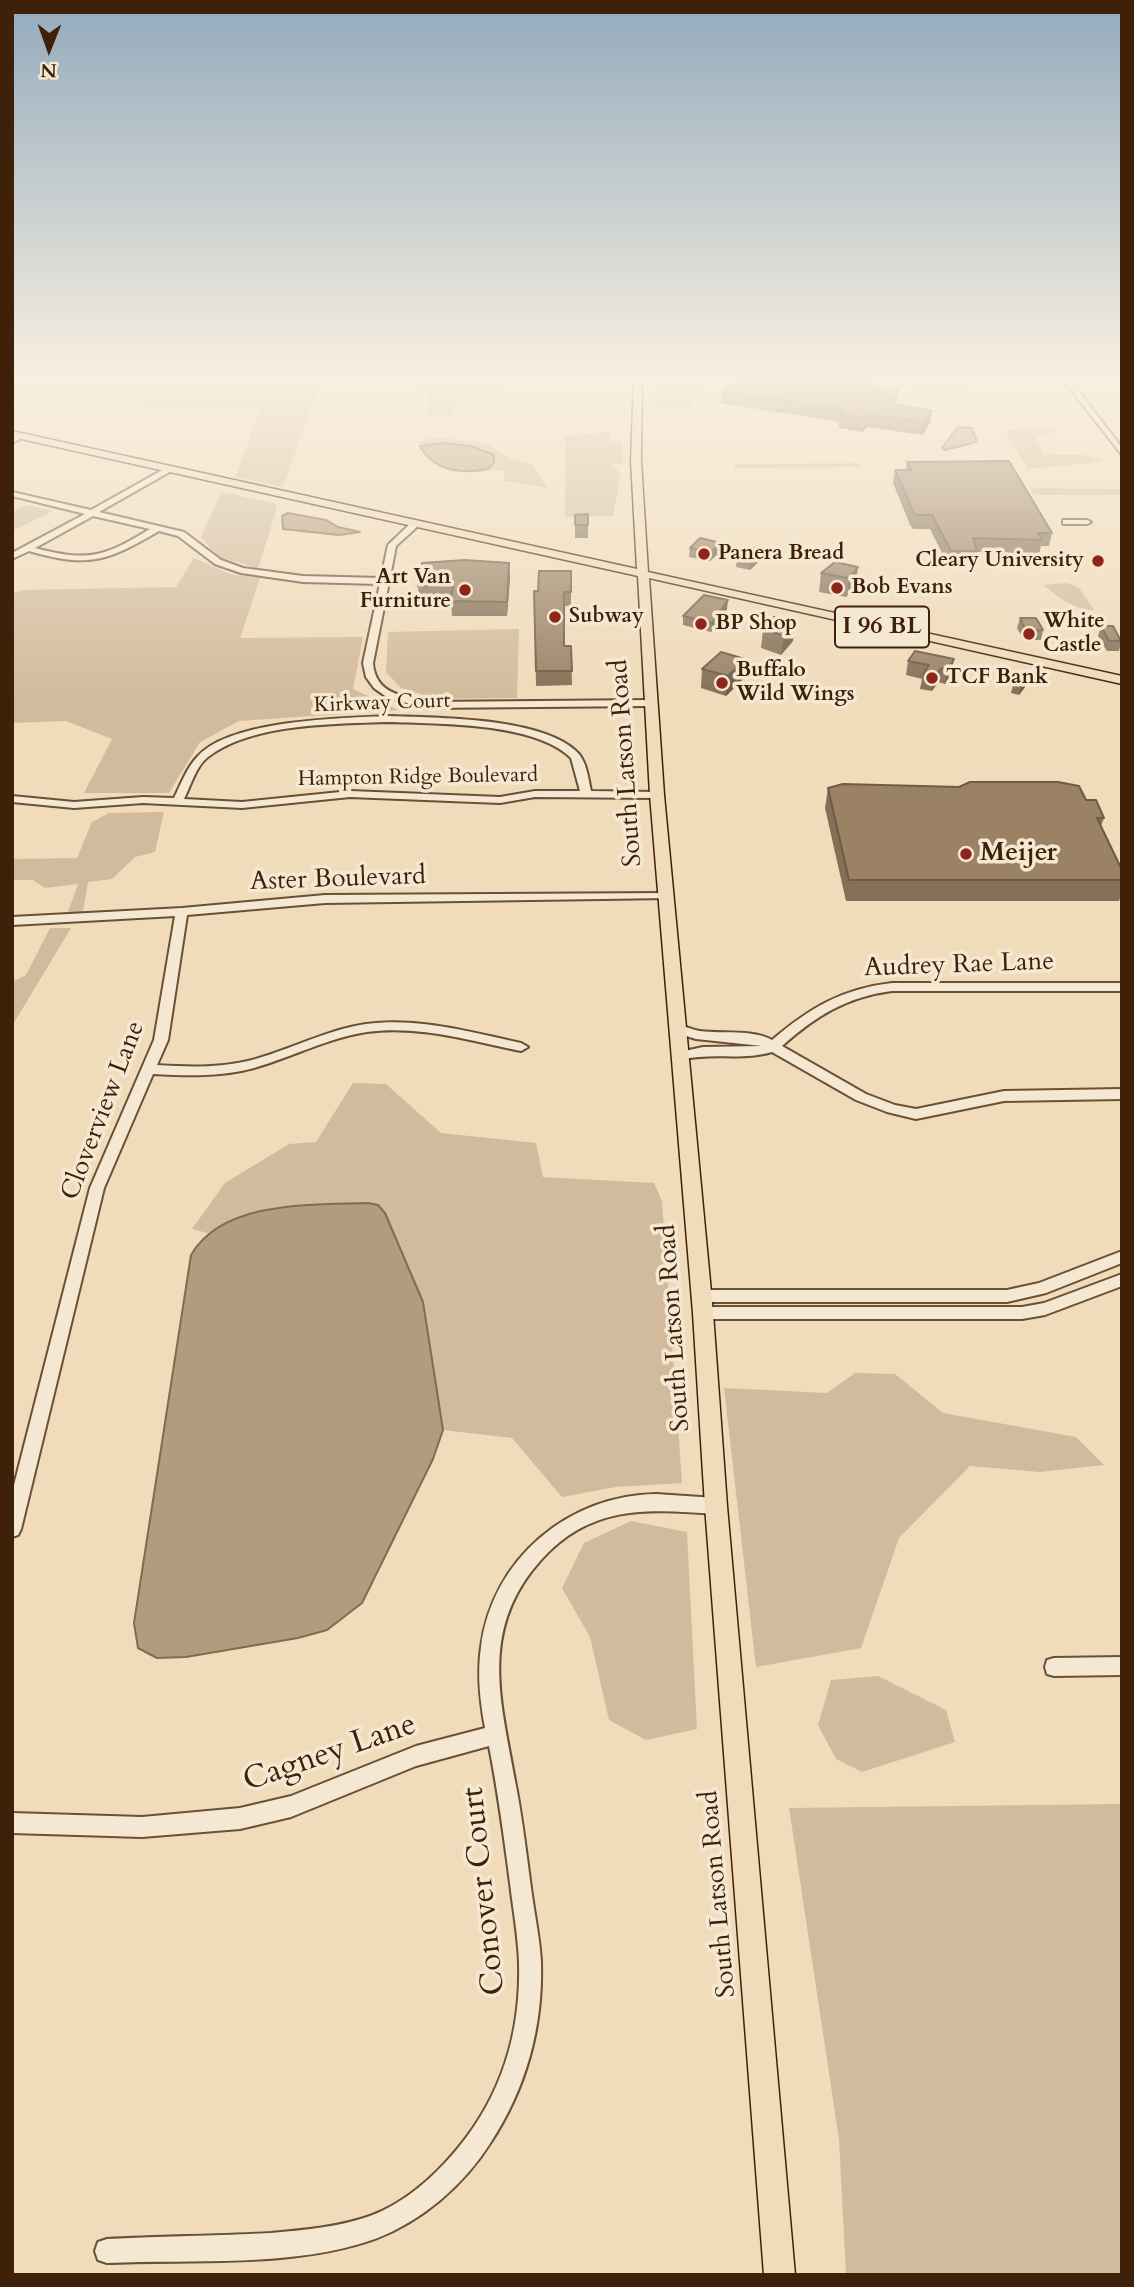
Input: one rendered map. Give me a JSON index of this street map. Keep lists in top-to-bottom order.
{
  "streets": {
    "main road": ["I 96 BL", "South Latson Road"],
    "street": [
      "Kirkway Court",
      "Hampton Ridge Boulevard",
      "Aster Boulevard",
      "Audrey Rae Lane",
      "Cloverview Lane",
      "Cagney Lane",
      "Conover Court"
    ]
  },
  "crossings": [
    ["I 96 BL", "South Latson Road"],
    ["Kirkway Court", "Hampton Ridge Boulevard"],
    ["South Latson Road", "Hampton Ridge Boulevard"],
    ["South Latson Road", "Aster Boulevard"],
    ["South Latson Road", "Conover Court"],
    ["Aster Boulevard", "Cloverview Lane"],
    ["Cagney Lane", "Conover Court"]
  ],
  "places": [
    "Panera Bread",
    "Cleary University",
    "Bob Evans",
    "Art Van Furniture",
    "Subway",
    "BP Shop",
    "White Castle",
    "TCF Bank",
    "Buffalo Wild Wings",
    "Meijer"
  ],
  "north": "bottom"
}
